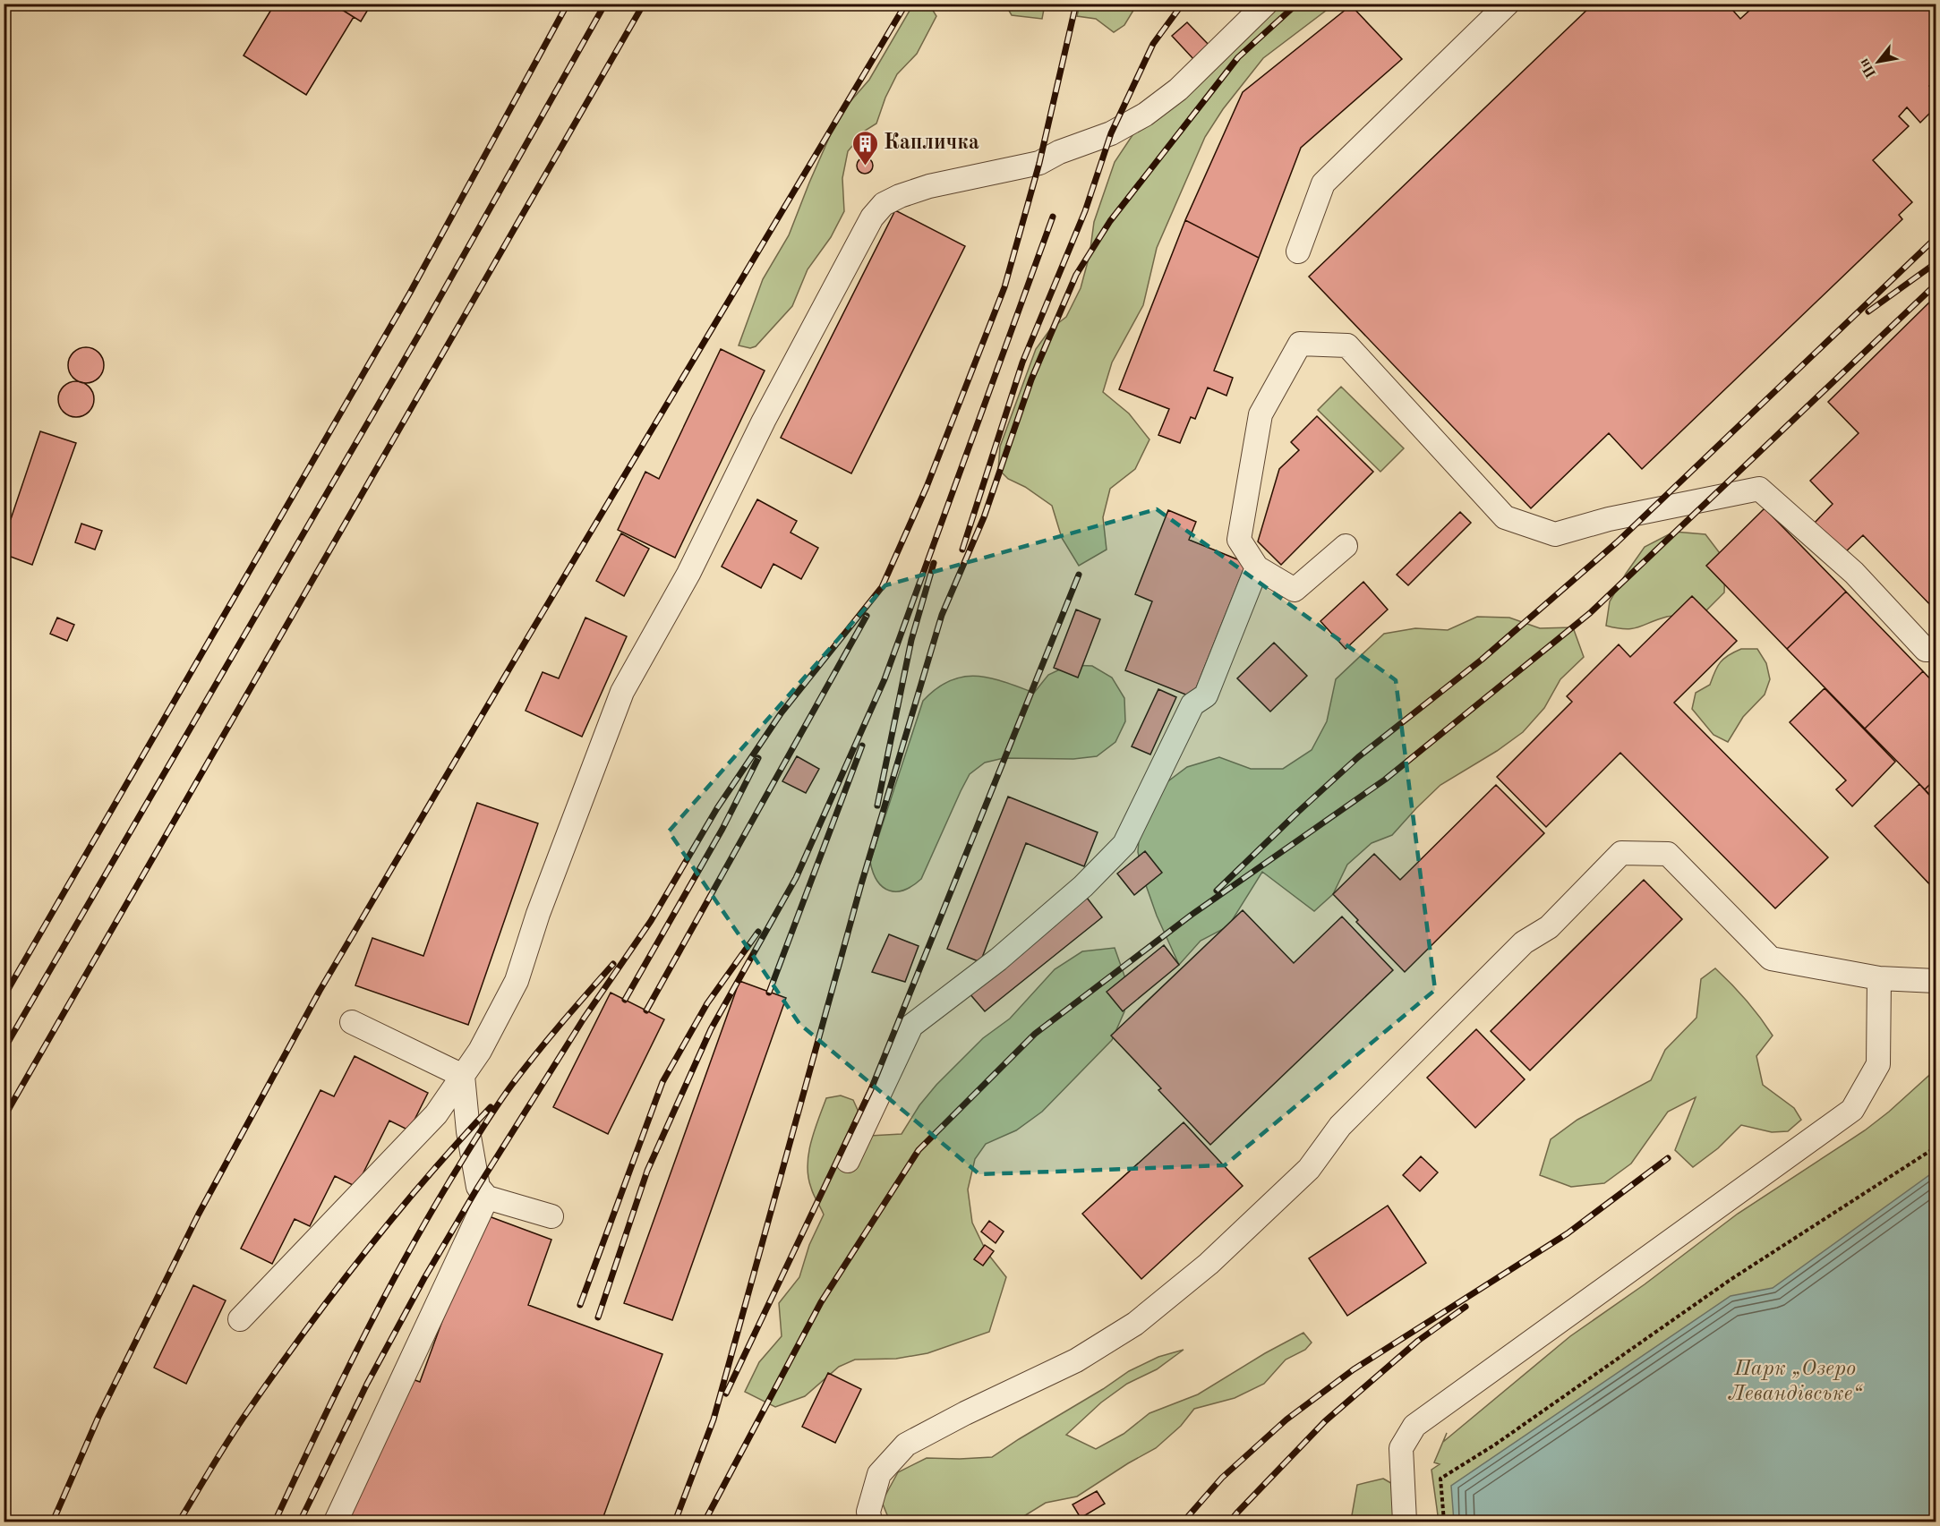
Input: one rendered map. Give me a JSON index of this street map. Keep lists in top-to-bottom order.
{
  "parks": ["Парк „Озеро Левандівське“"],
  "places": {
    "building": ["Капличка"]
  },
  "north": "bottom left"
}
